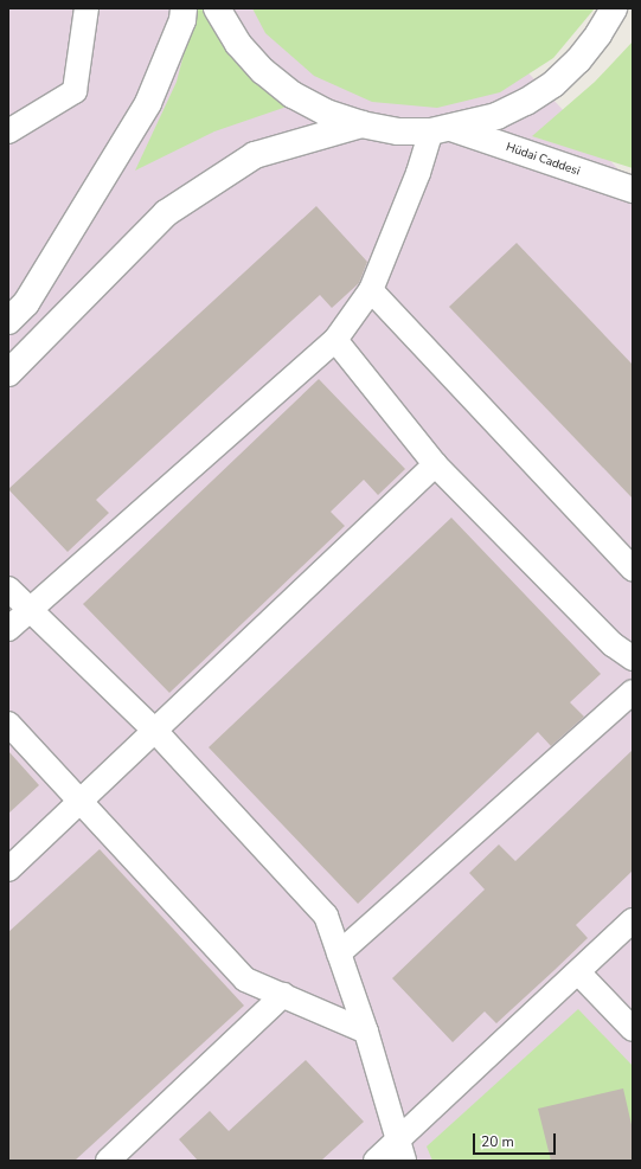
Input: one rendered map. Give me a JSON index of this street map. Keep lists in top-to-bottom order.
{
  "streets": {
    "street": ["Hüdai Caddesi"]
  },
  "scale_bar": "20 m"
}
